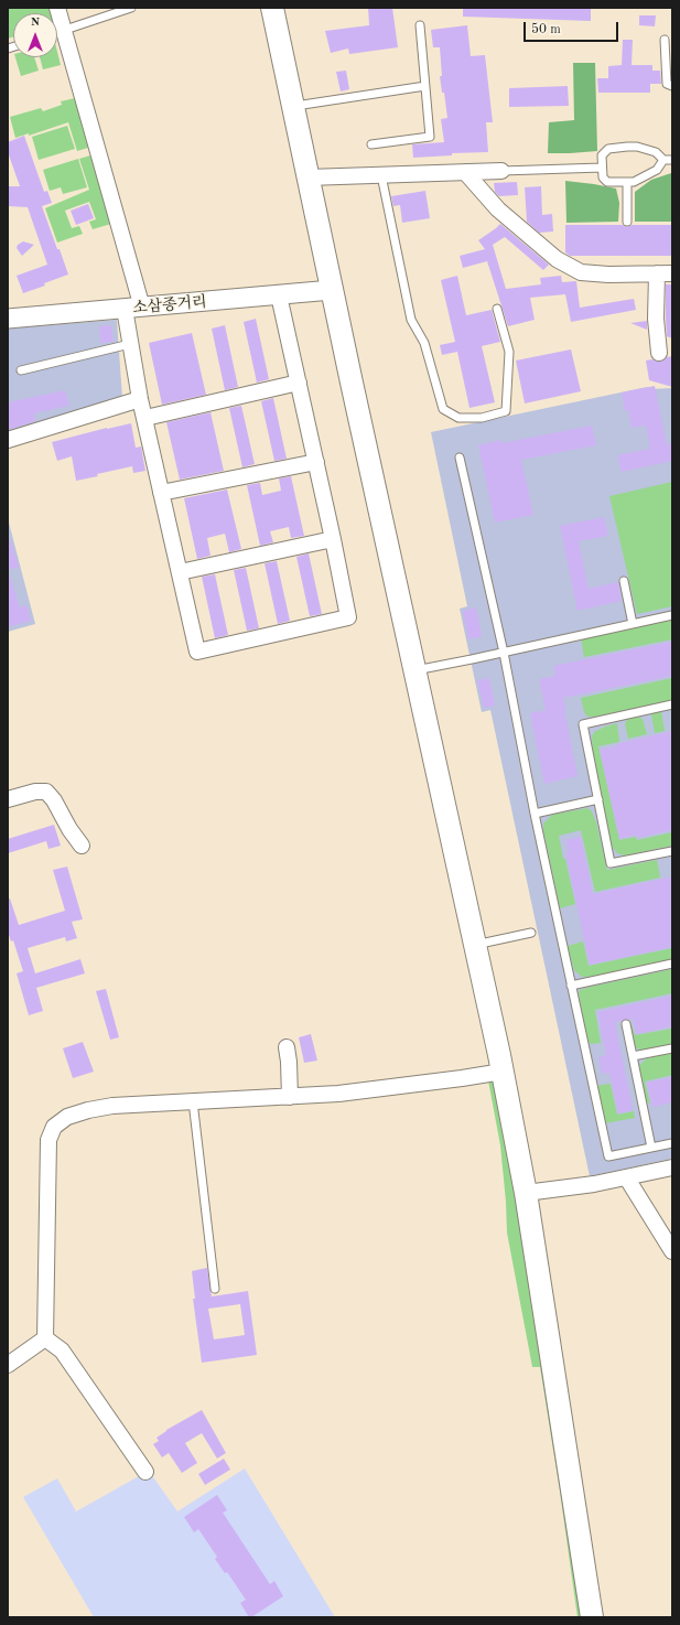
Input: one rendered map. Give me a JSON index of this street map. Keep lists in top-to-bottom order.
{
  "streets": {
    "street": ["소삼종거리"]
  },
  "scale_bar": "50 m",
  "north": "top"
}
